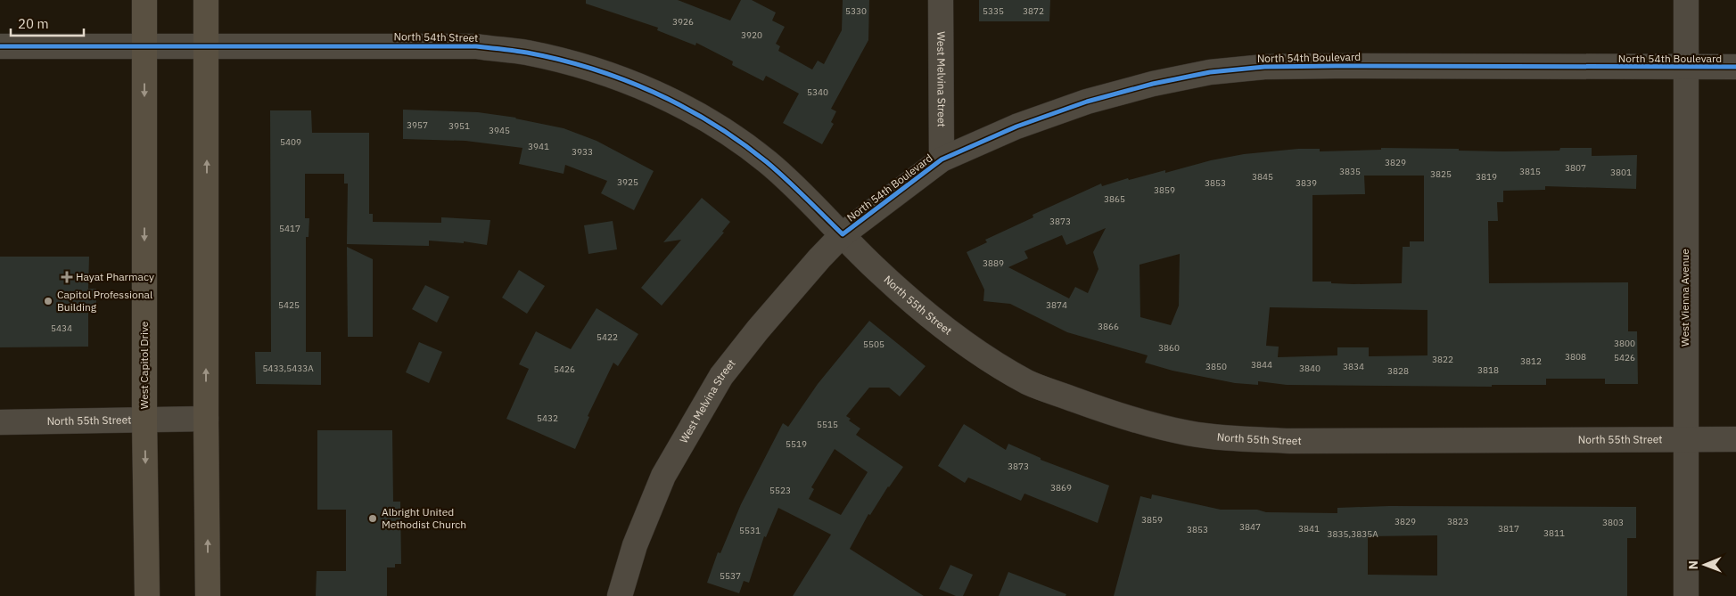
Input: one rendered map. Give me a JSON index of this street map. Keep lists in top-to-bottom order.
{
  "streets": {
    "main road": ["West Capitol Drive"],
    "street": [
      "North 54th Street",
      "North 54th Boulevard",
      "West Melvina Street",
      "West Vienna Avenue",
      "North 55th Street"
    ]
  },
  "crossings": [
    ["North 54th Street", "North 54th Boulevard"],
    ["North 54th Street", "West Melvina Street"],
    ["North 54th Street", "North 55th Street"],
    ["North 54th Street", "West Capitol Drive"],
    ["North 54th Boulevard", "West Melvina Street"],
    ["North 54th Boulevard", "West Vienna Avenue"],
    ["North 54th Boulevard", "North 55th Street"],
    ["West Melvina Street", "North 55th Street"],
    ["West Vienna Avenue", "North 55th Street"],
    ["North 55th Street", "West Capitol Drive"]
  ],
  "places": {
    "health": ["Hayat Pharmacy"],
    "other": ["Capitol Professional Building", "Albright United Methodist Church"]
  },
  "house_numbers": [
    "5330",
    "5335",
    "3872",
    "3926",
    "3920",
    "5340",
    "3957",
    "3951",
    "3945",
    "5409",
    "3941",
    "3933",
    "3829",
    "3807",
    "3835",
    "3815",
    "3801",
    "3825",
    "3845",
    "3819",
    "3925",
    "3853",
    "3839",
    "3859",
    "3865",
    "3873",
    "5417",
    "3889",
    "5425",
    "3874",
    "3866",
    "5434",
    "5422",
    "3800",
    "5505",
    "3860",
    "3808",
    "5426",
    "3822",
    "3812",
    "3844",
    "3850",
    "3834",
    "5433,5433A",
    "3840",
    "5426",
    "3818",
    "3828",
    "5432",
    "5515",
    "5519",
    "3873",
    "3869",
    "5523",
    "3859",
    "3829",
    "3823",
    "3803",
    "3847",
    "3841",
    "3817",
    "3853",
    "5531",
    "3811",
    "3835,3835A",
    "5537"
  ],
  "scale_bar": "20 m",
  "north": "left"
}
